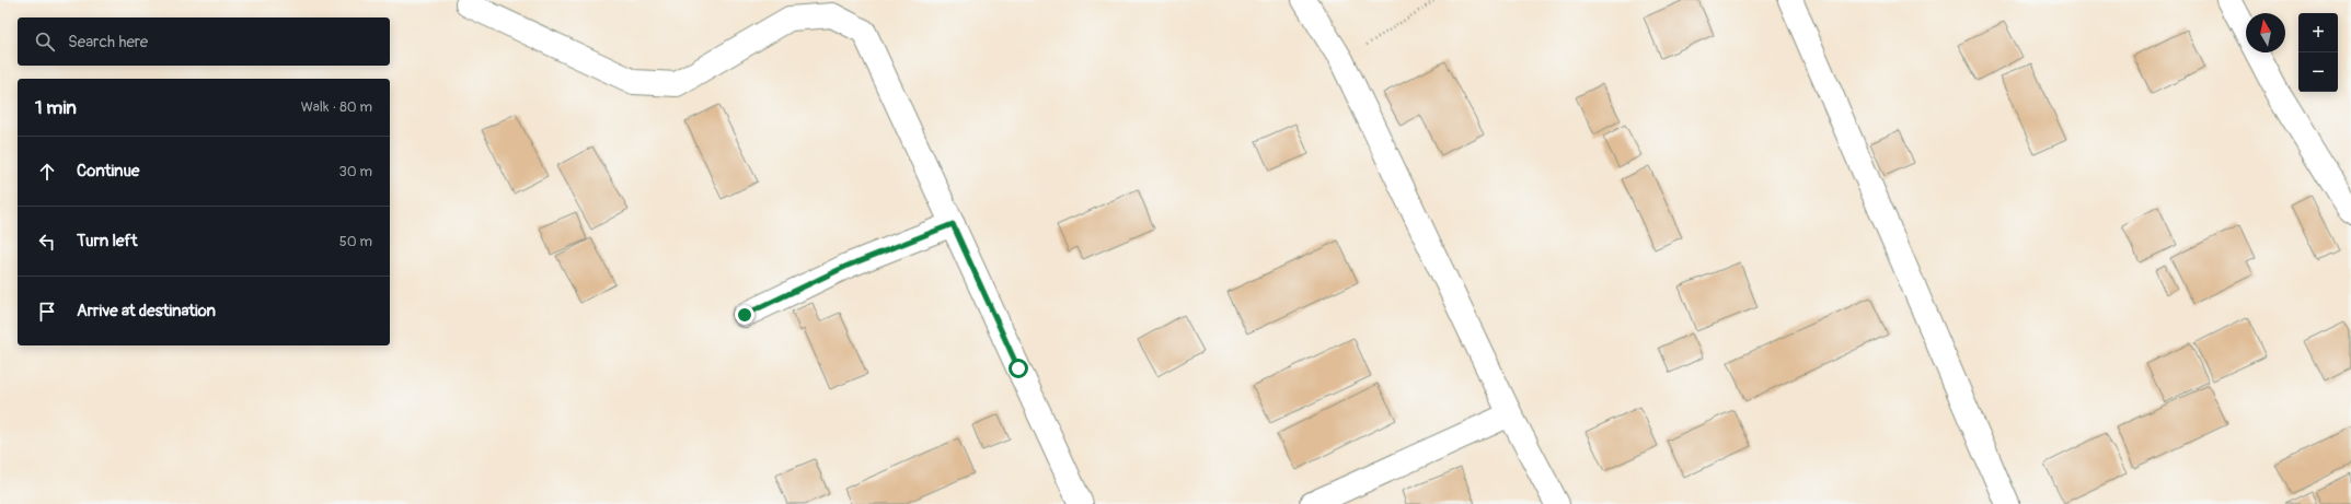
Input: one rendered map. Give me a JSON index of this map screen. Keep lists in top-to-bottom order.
{
  "north": "top",
  "page": {
    "map_buttons": ["+", "−"],
    "search": "Search here",
    "heading": ["1 min", "Walk · 80 m"],
    "list": [
      ["Continue", "30 m"],
      ["Turn left", "50 m"],
      "Arrive at destination"
    ]
  }
}
